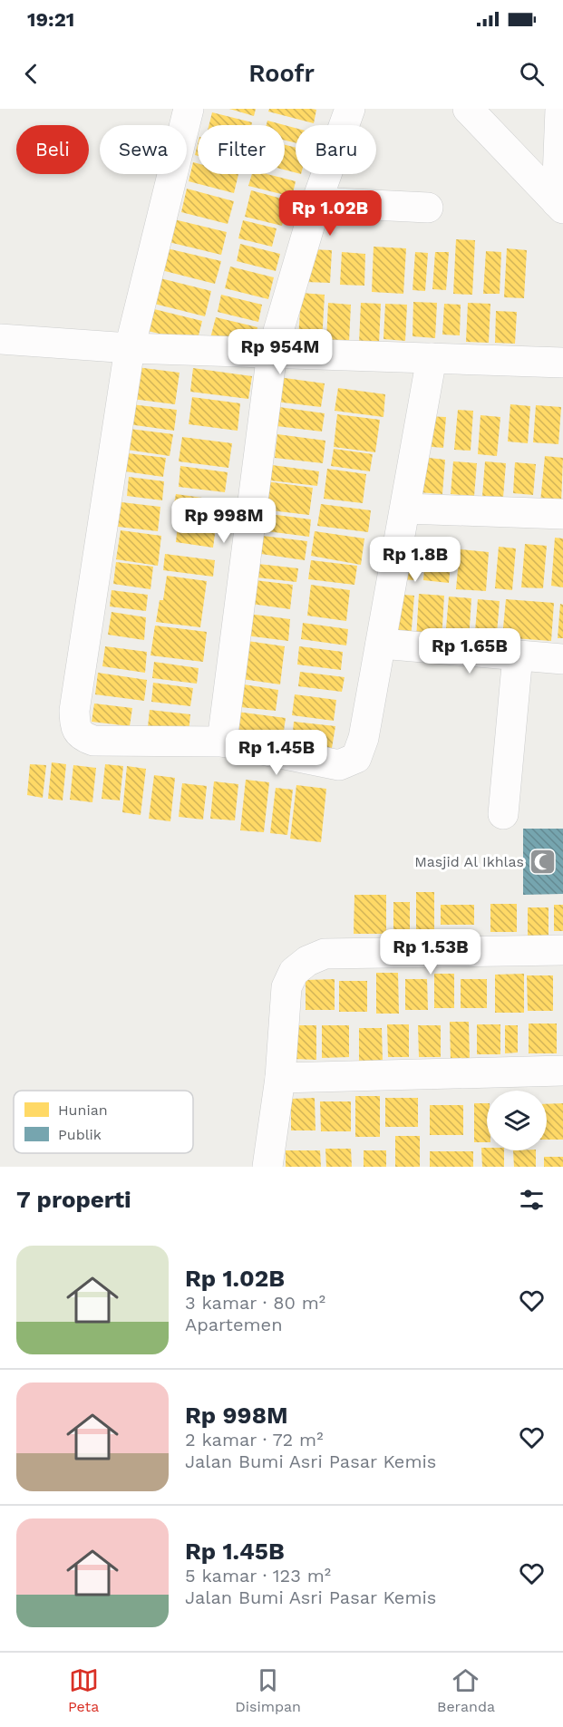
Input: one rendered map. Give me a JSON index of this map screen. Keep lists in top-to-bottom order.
{
  "places": {
    "mosque": ["Masjid Al Ikhlas"]
  },
  "legend": ["Hunian", "Publik"],
  "page": {
    "status": "19:21",
    "header": "Roofr",
    "chip": [
      "Beli",
      "Sewa",
      "Filter",
      "Baru"
    ],
    "price": [
      "Rp 1.02B",
      "Rp 954M",
      "Rp 998M",
      "Rp 1.8B",
      "Rp 1.65B",
      "Rp 1.45B",
      "Rp 1.53B"
    ],
    "heading": "7 properti",
    "list": [
      {
        "name": "Rp 1.02B",
        "note": "3 kamar · 80 m² · Apartemen"
      },
      {
        "name": "Rp 998M",
        "note": "2 kamar · 72 m² · Jalan Bumi Asri Pasar Kemis"
      },
      {
        "name": "Rp 1.45B",
        "note": "5 kamar · 123 m² · Jalan Bumi Asri Pasar Kemis"
      }
    ],
    "tabs": ["Peta", "Disimpan", "Beranda"]
  }
}
